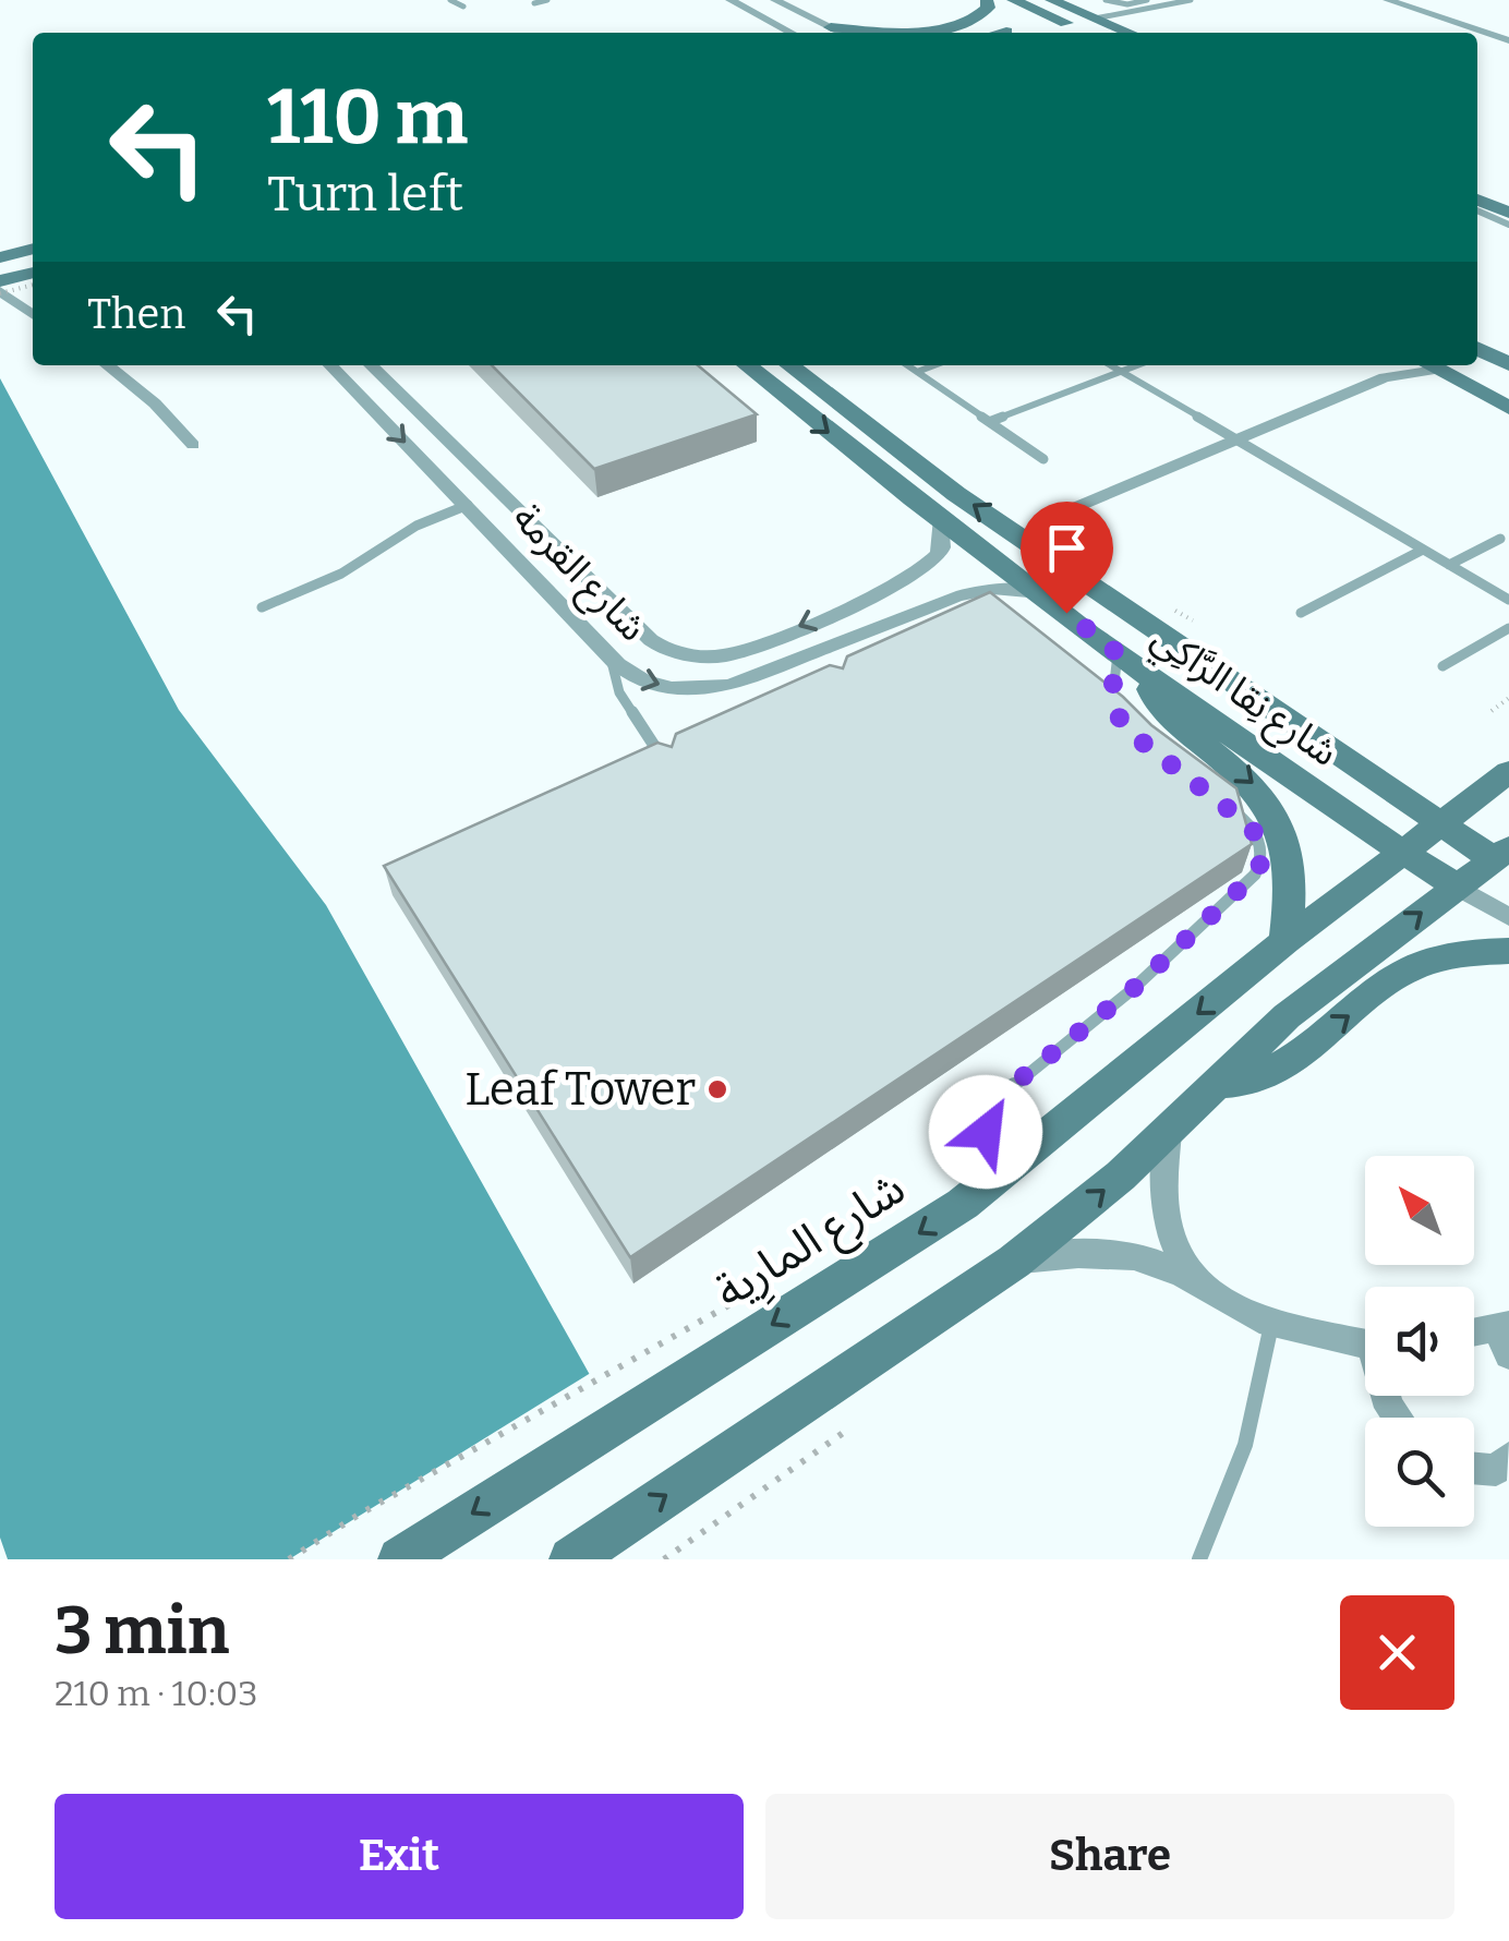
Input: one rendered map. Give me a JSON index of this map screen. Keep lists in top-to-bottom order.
{
  "streets": {
    "street": ["شارع القرمة", "شارع نِقا الرَّاكِي", "شارع المارِية"]
  },
  "crossings": [
    ["شارع القرمة", "شارع نِقا الرَّاكِي"],
    ["شارع نِقا الرَّاكِي", "شارع المارِية"]
  ],
  "places": ["Leaf Tower"],
  "north": "top left",
  "page": {
    "turn": ["110 m", "Turn left"],
    "then": "Then",
    "heading": ["3 min", "210 m · 10:03"],
    "buttons": ["Exit", "Share"]
  }
}
